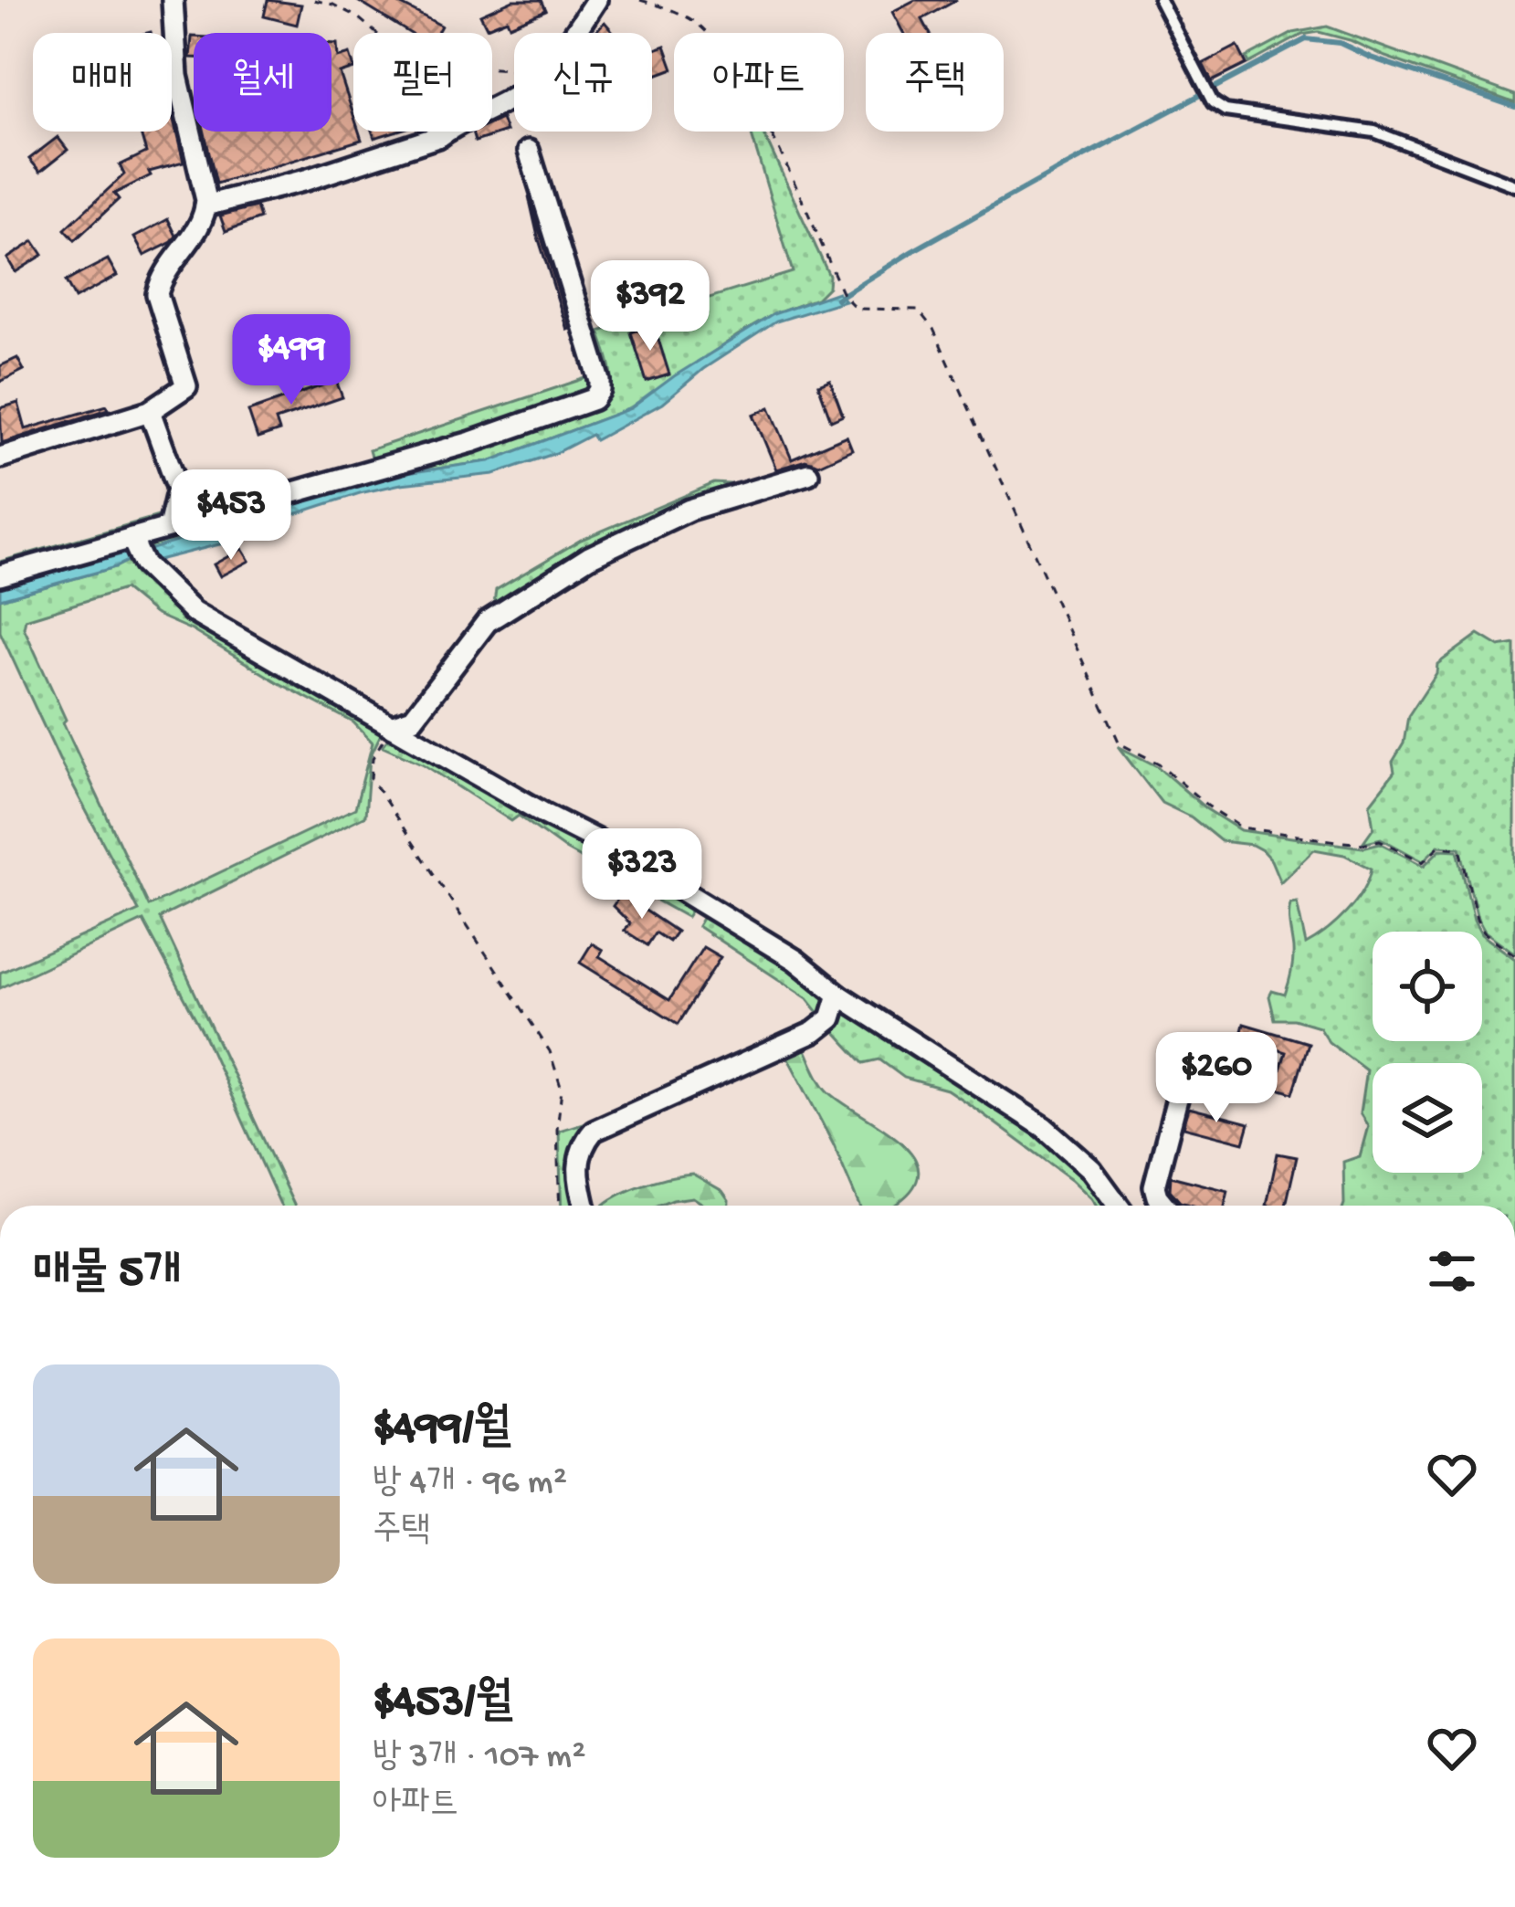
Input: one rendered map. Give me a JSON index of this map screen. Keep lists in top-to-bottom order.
{
  "page": {
    "chip": [
      "매매",
      "월세",
      "필터",
      "신규",
      "아파트",
      "주택"
    ],
    "price": [
      "$392",
      "$499",
      "$453",
      "$323",
      "$260"
    ],
    "heading": "매물 5개",
    "list": [
      {
        "name": "$499/월",
        "note": "방 4개 · 96 m² · 주택"
      },
      {
        "name": "$453/월",
        "note": "방 3개 · 107 m² · 아파트"
      }
    ]
  }
}
